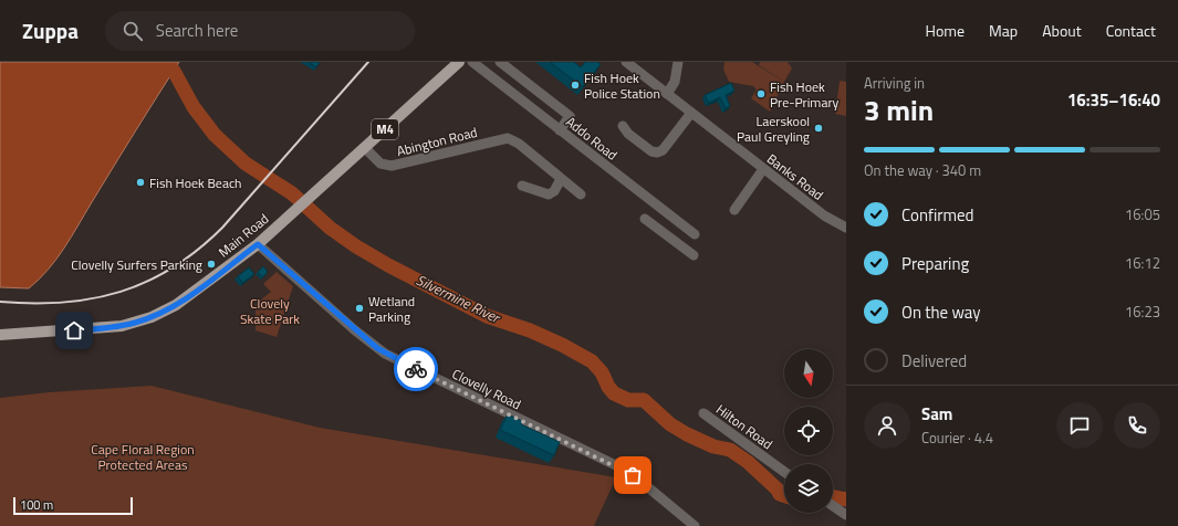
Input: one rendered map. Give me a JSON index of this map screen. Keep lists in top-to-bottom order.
{
  "streets": {
    "main road": ["M4", "Main Road"],
    "street": [
      "Addo Road",
      "Abington Road",
      "Banks Road",
      "Clovelly Road",
      "Hilton Road"
    ]
  },
  "crossings": [
    ["Abington Road", "Main Road"],
    ["Main Road", "Clovelly Road"]
  ],
  "water": ["Silvermine River"],
  "parks": ["Clovely Skate Park", "Cape Floral Region Protected Areas"],
  "places": [
    "Fish Hoek Police Station",
    "Fish Hoek Pre-Primary",
    "Laerskool Paul Greyling",
    "Fish Hoek Beach",
    "Clovelly Surfers Parking",
    "Wetland Parking"
  ],
  "scale_bar": "100 m",
  "north": "bottom",
  "page": {
    "header": "Zuppa",
    "search": "Search here",
    "nav": [
      "Home",
      "Map",
      "About",
      "Contact"
    ],
    "heading": ["3 min", "Arriving in", "16:35–16:40"],
    "panel": ["Sam", "Courier · 4.4"],
    "bar": "On the way · 340 m",
    "list": [
      ["Confirmed", "16:05"],
      ["Preparing", "16:12"],
      ["On the way", "16:23"],
      "Delivered"
    ],
    "scale": "100 m"
  }
}
